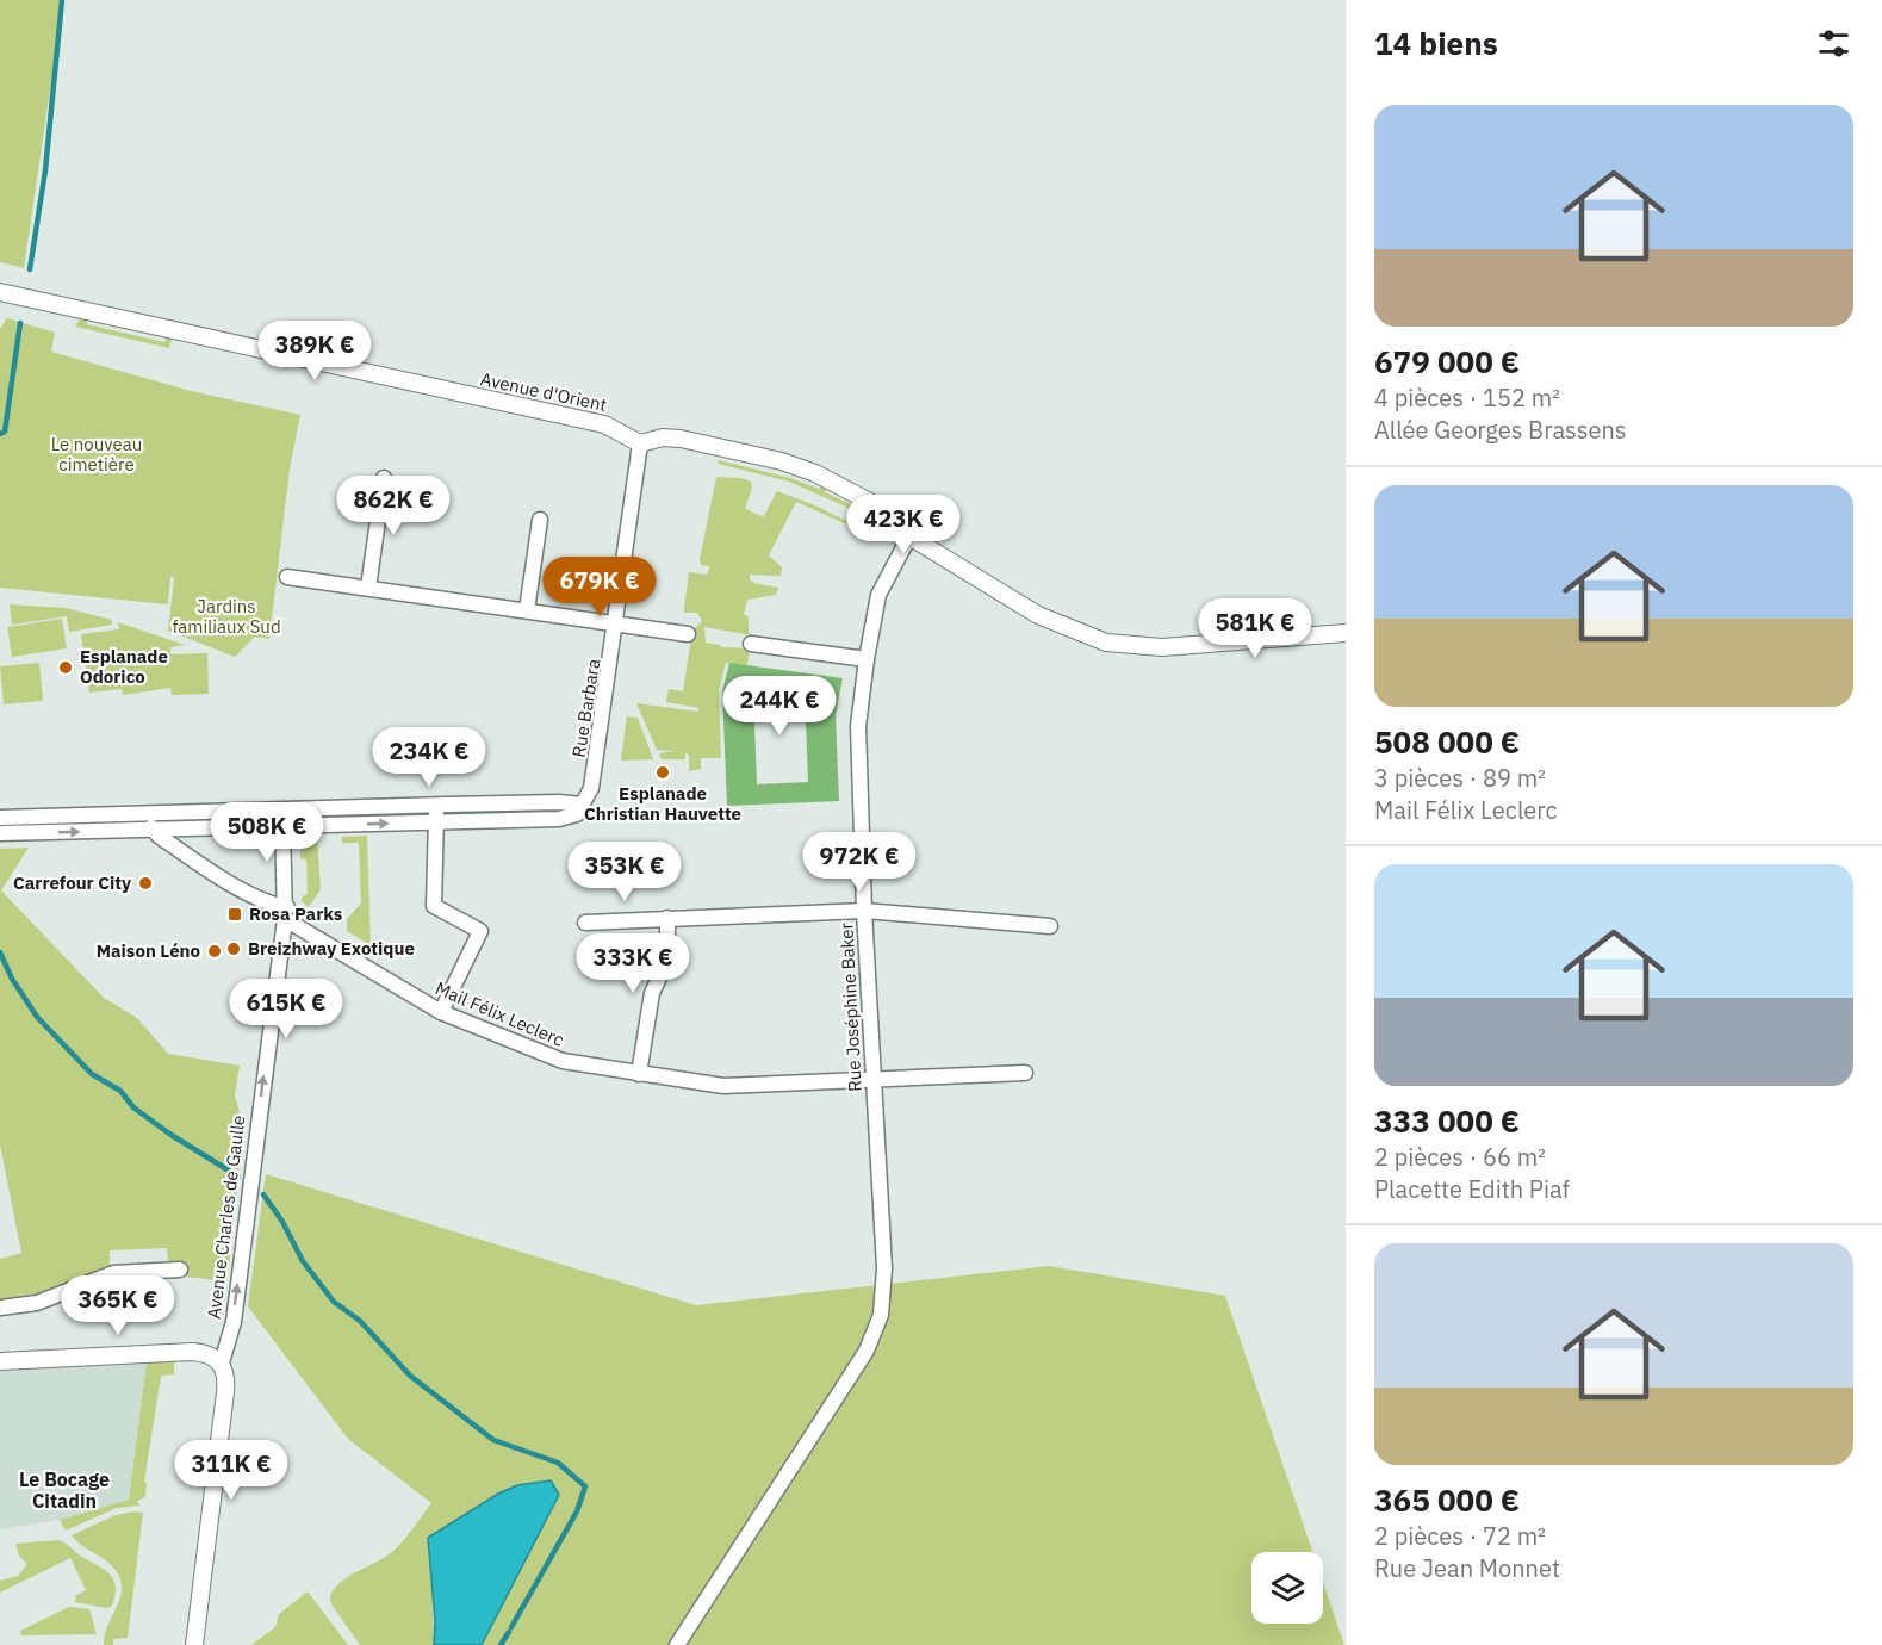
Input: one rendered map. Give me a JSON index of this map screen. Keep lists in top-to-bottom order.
{
  "streets": {
    "street": [
      "Avenue d'Orient",
      "Rue Barbara",
      "Rue Joséphine Baker",
      "Mail Félix Leclerc",
      "Avenue Charles de Gaulle"
    ]
  },
  "crossings": [
    ["Avenue d'Orient", "Rue Barbara"],
    ["Rue Joséphine Baker", "Mail Félix Leclerc"],
    ["Mail Félix Leclerc", "Avenue Charles de Gaulle"]
  ],
  "one_way": ["Avenue Charles de Gaulle"],
  "districts": ["Le Bocage Citadin"],
  "parks": ["Le nouveau cimetière", "Jardins familiaux Sud"],
  "places": {
    "other": [
      "Esplanade Odorico",
      "Esplanade Christian Hauvette",
      "Carrefour City",
      "Breizhway Exotique",
      "Maison Léno"
    ],
    "transit": ["Rosa Parks"]
  },
  "page": {
    "heading": "14 biens",
    "list": [
      {
        "name": "679 000 €",
        "note": "4 pièces · 152 m² · Allée Georges Brassens"
      },
      {
        "name": "508 000 €",
        "note": "3 pièces · 89 m² · Mail Félix Leclerc"
      },
      {
        "name": "333 000 €",
        "note": "2 pièces · 66 m² · Placette Edith Piaf"
      },
      {
        "name": "365 000 €",
        "note": "2 pièces · 72 m² · Rue Jean Monnet"
      }
    ],
    "price": [
      "389K €",
      "862K €",
      "423K €",
      "679K €",
      "581K €",
      "244K €",
      "234K €",
      "508K €",
      "972K €",
      "353K €",
      "333K €",
      "615K €",
      "365K €",
      "311K €"
    ]
  }
}
